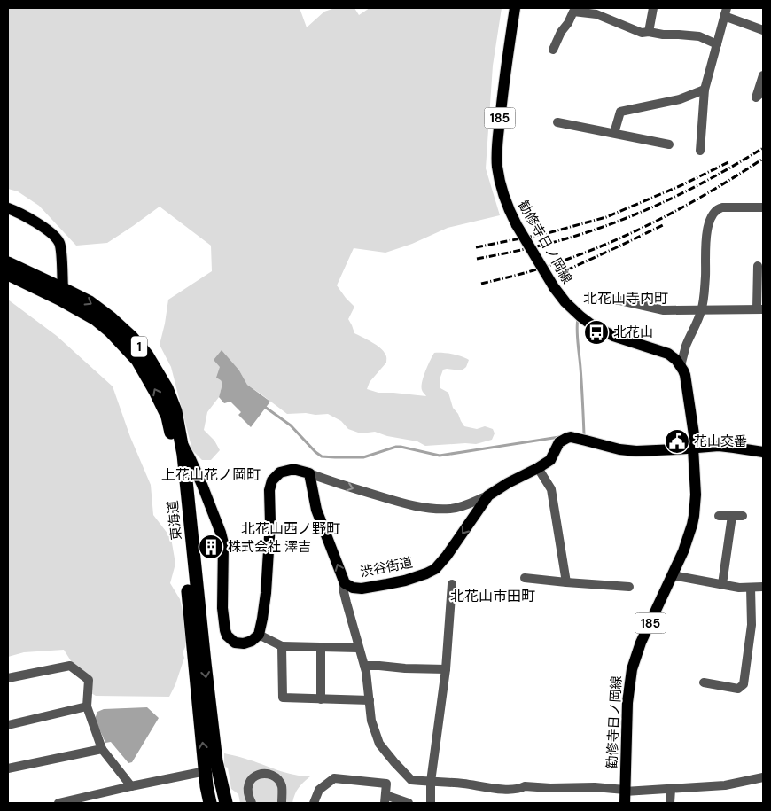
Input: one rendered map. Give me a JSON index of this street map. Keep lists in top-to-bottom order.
{
  "streets": {
    "highway": ["1", "東海道"],
    "main road": ["185", "勧修寺日ノ岡線", "渋谷街道"]
  },
  "crossings": [
    ["勧修寺日ノ岡線", "渋谷街道"]
  ],
  "districts": [
    "北花山寺内町",
    "上花山花ノ岡町",
    "北花山西ノ野町",
    "北花山市田町"
  ],
  "places": {
    "bus stop": ["北花山"],
    "public building": ["花山交番"],
    "building": ["株式会社 澤吉"]
  }
}
